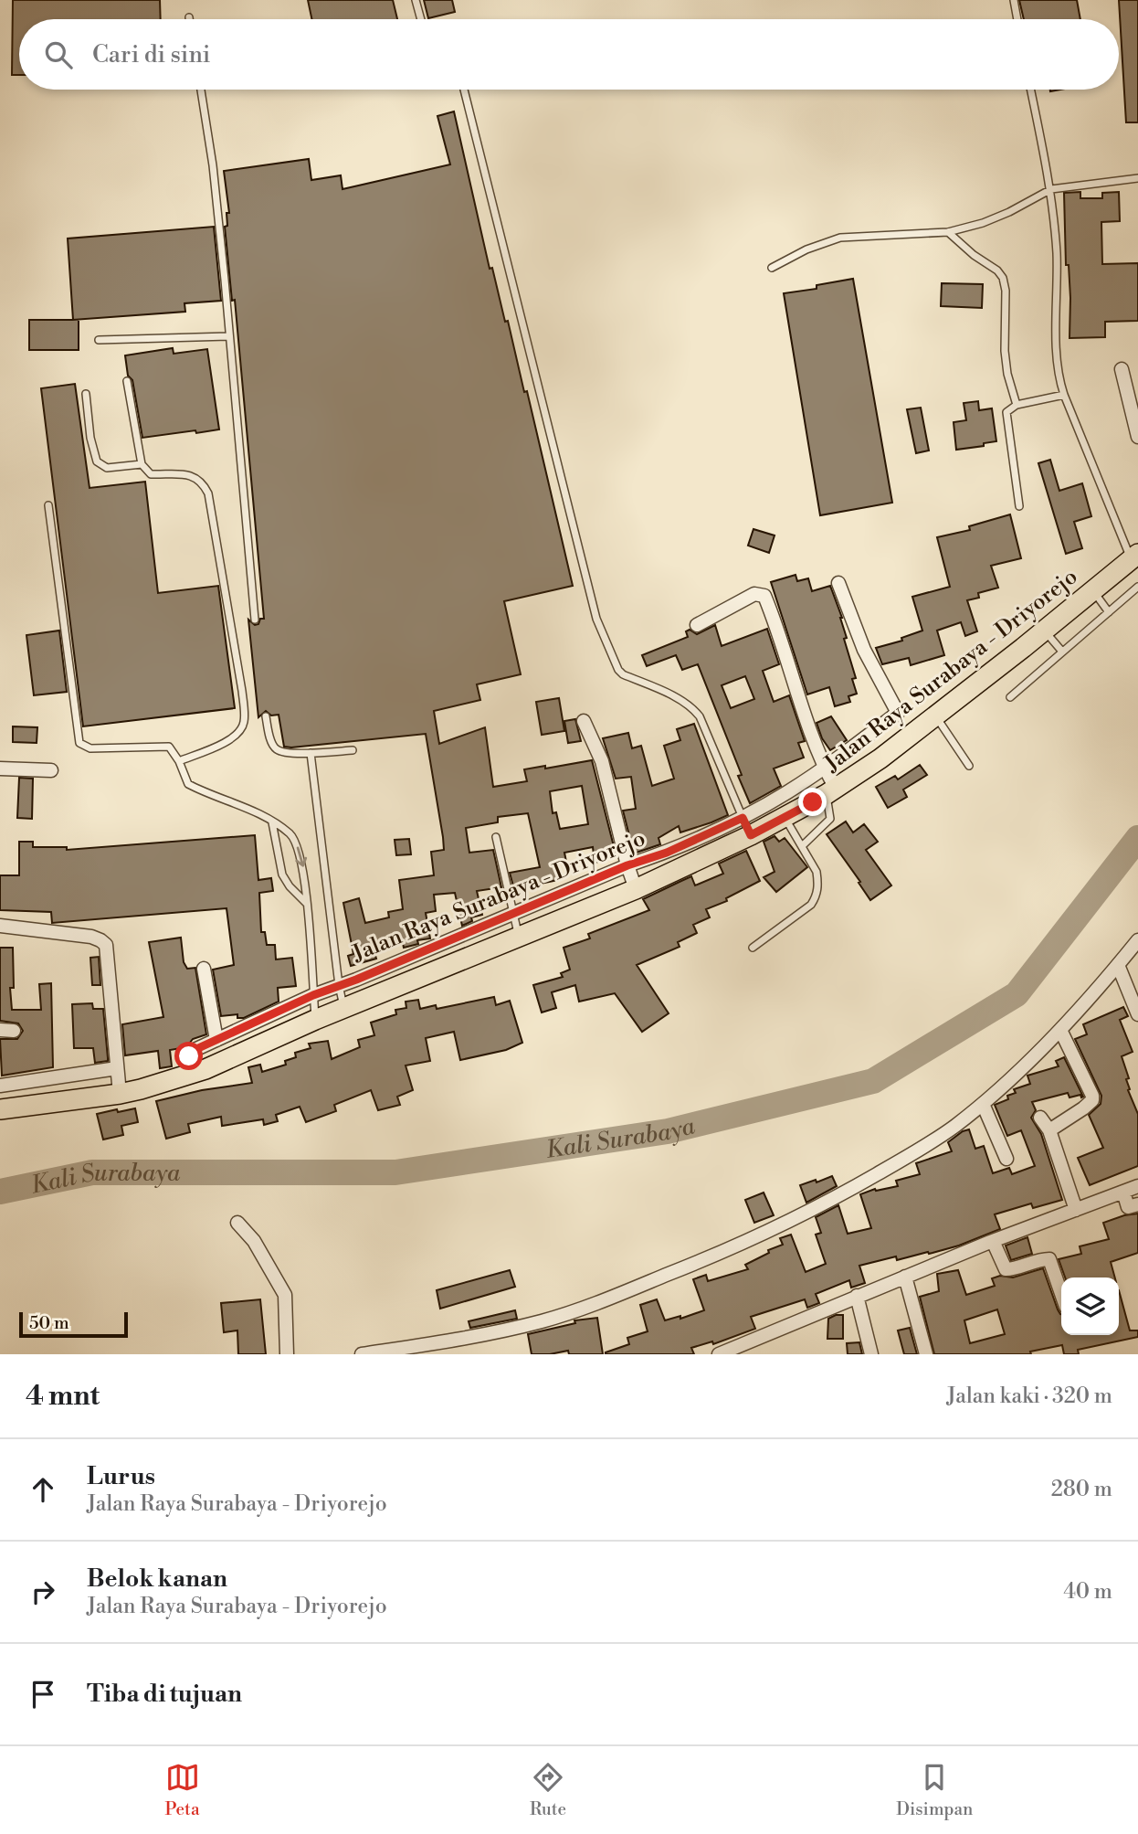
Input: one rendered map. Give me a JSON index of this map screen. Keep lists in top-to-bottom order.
{
  "streets": {
    "main road": ["Jalan Raya Surabaya - Driyorejo"]
  },
  "water": ["Kali Surabaya"],
  "scale_bar": "50 m",
  "page": {
    "search": "Cari di sini",
    "scale": "50 m",
    "heading": ["4 mnt", "Jalan kaki · 320 m"],
    "list": [
      ["Lurus", "Jalan Raya Surabaya - Driyorejo", "280 m"],
      ["Belok kanan", "Jalan Raya Surabaya - Driyorejo", "40 m"],
      "Tiba di tujuan"
    ],
    "nav": ["Peta", "Rute", "Disimpan"]
  }
}
